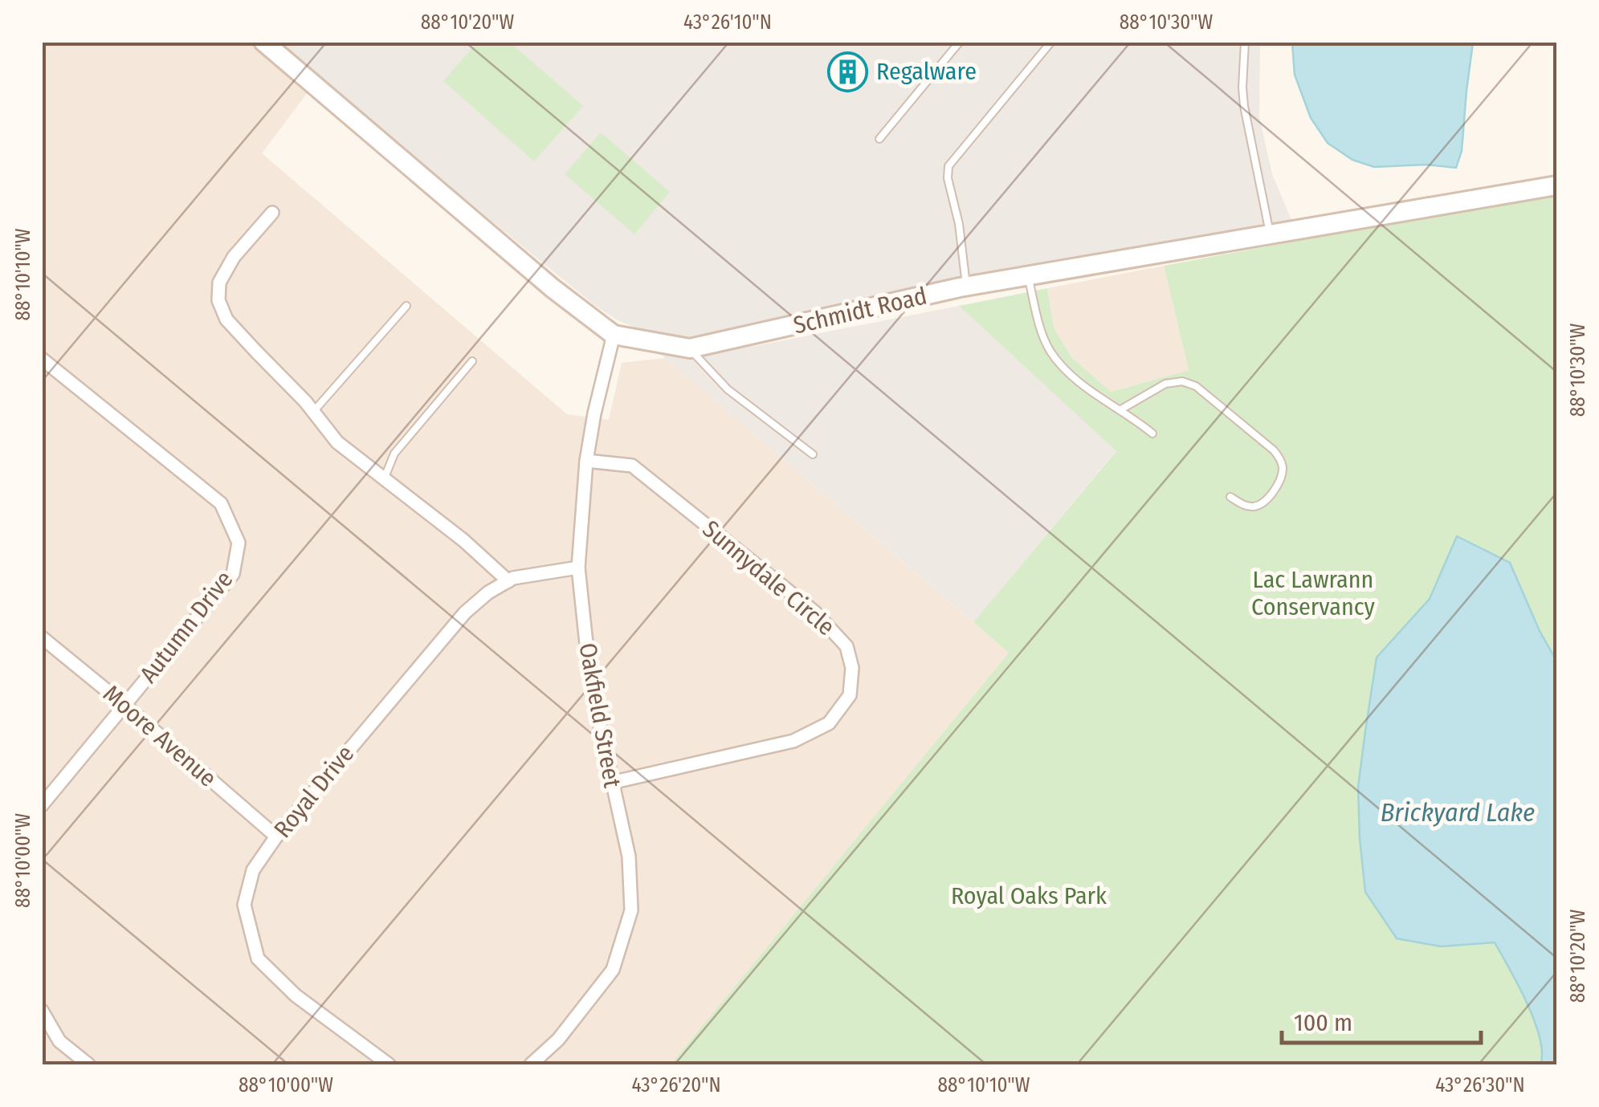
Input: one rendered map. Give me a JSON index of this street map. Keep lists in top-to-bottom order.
{
  "streets": {
    "street": [
      "Schmidt Road",
      "Sunnydale Circle",
      "Autumn Drive",
      "Oakfield Street",
      "Moore Avenue",
      "Royal Drive"
    ]
  },
  "crossings": [
    ["Schmidt Road", "Oakfield Street"],
    ["Sunnydale Circle", "Oakfield Street"],
    ["Autumn Drive", "Moore Avenue"],
    ["Oakfield Street", "Royal Drive"],
    ["Moore Avenue", "Royal Drive"]
  ],
  "water": ["Brickyard Lake"],
  "parks": ["Lac Lawrann Conservancy", "Royal Oaks Park"],
  "places": {
    "building": ["Regalware"]
  },
  "scale_bar": "100 m",
  "coordinates": [
    "88°10'20\"W",
    "43°26'10\"N",
    "88°10'30\"W",
    "88°10'10\"W",
    "88°10'00\"W",
    "43°26'20\"N",
    "43°26'30\"N"
  ]
}
